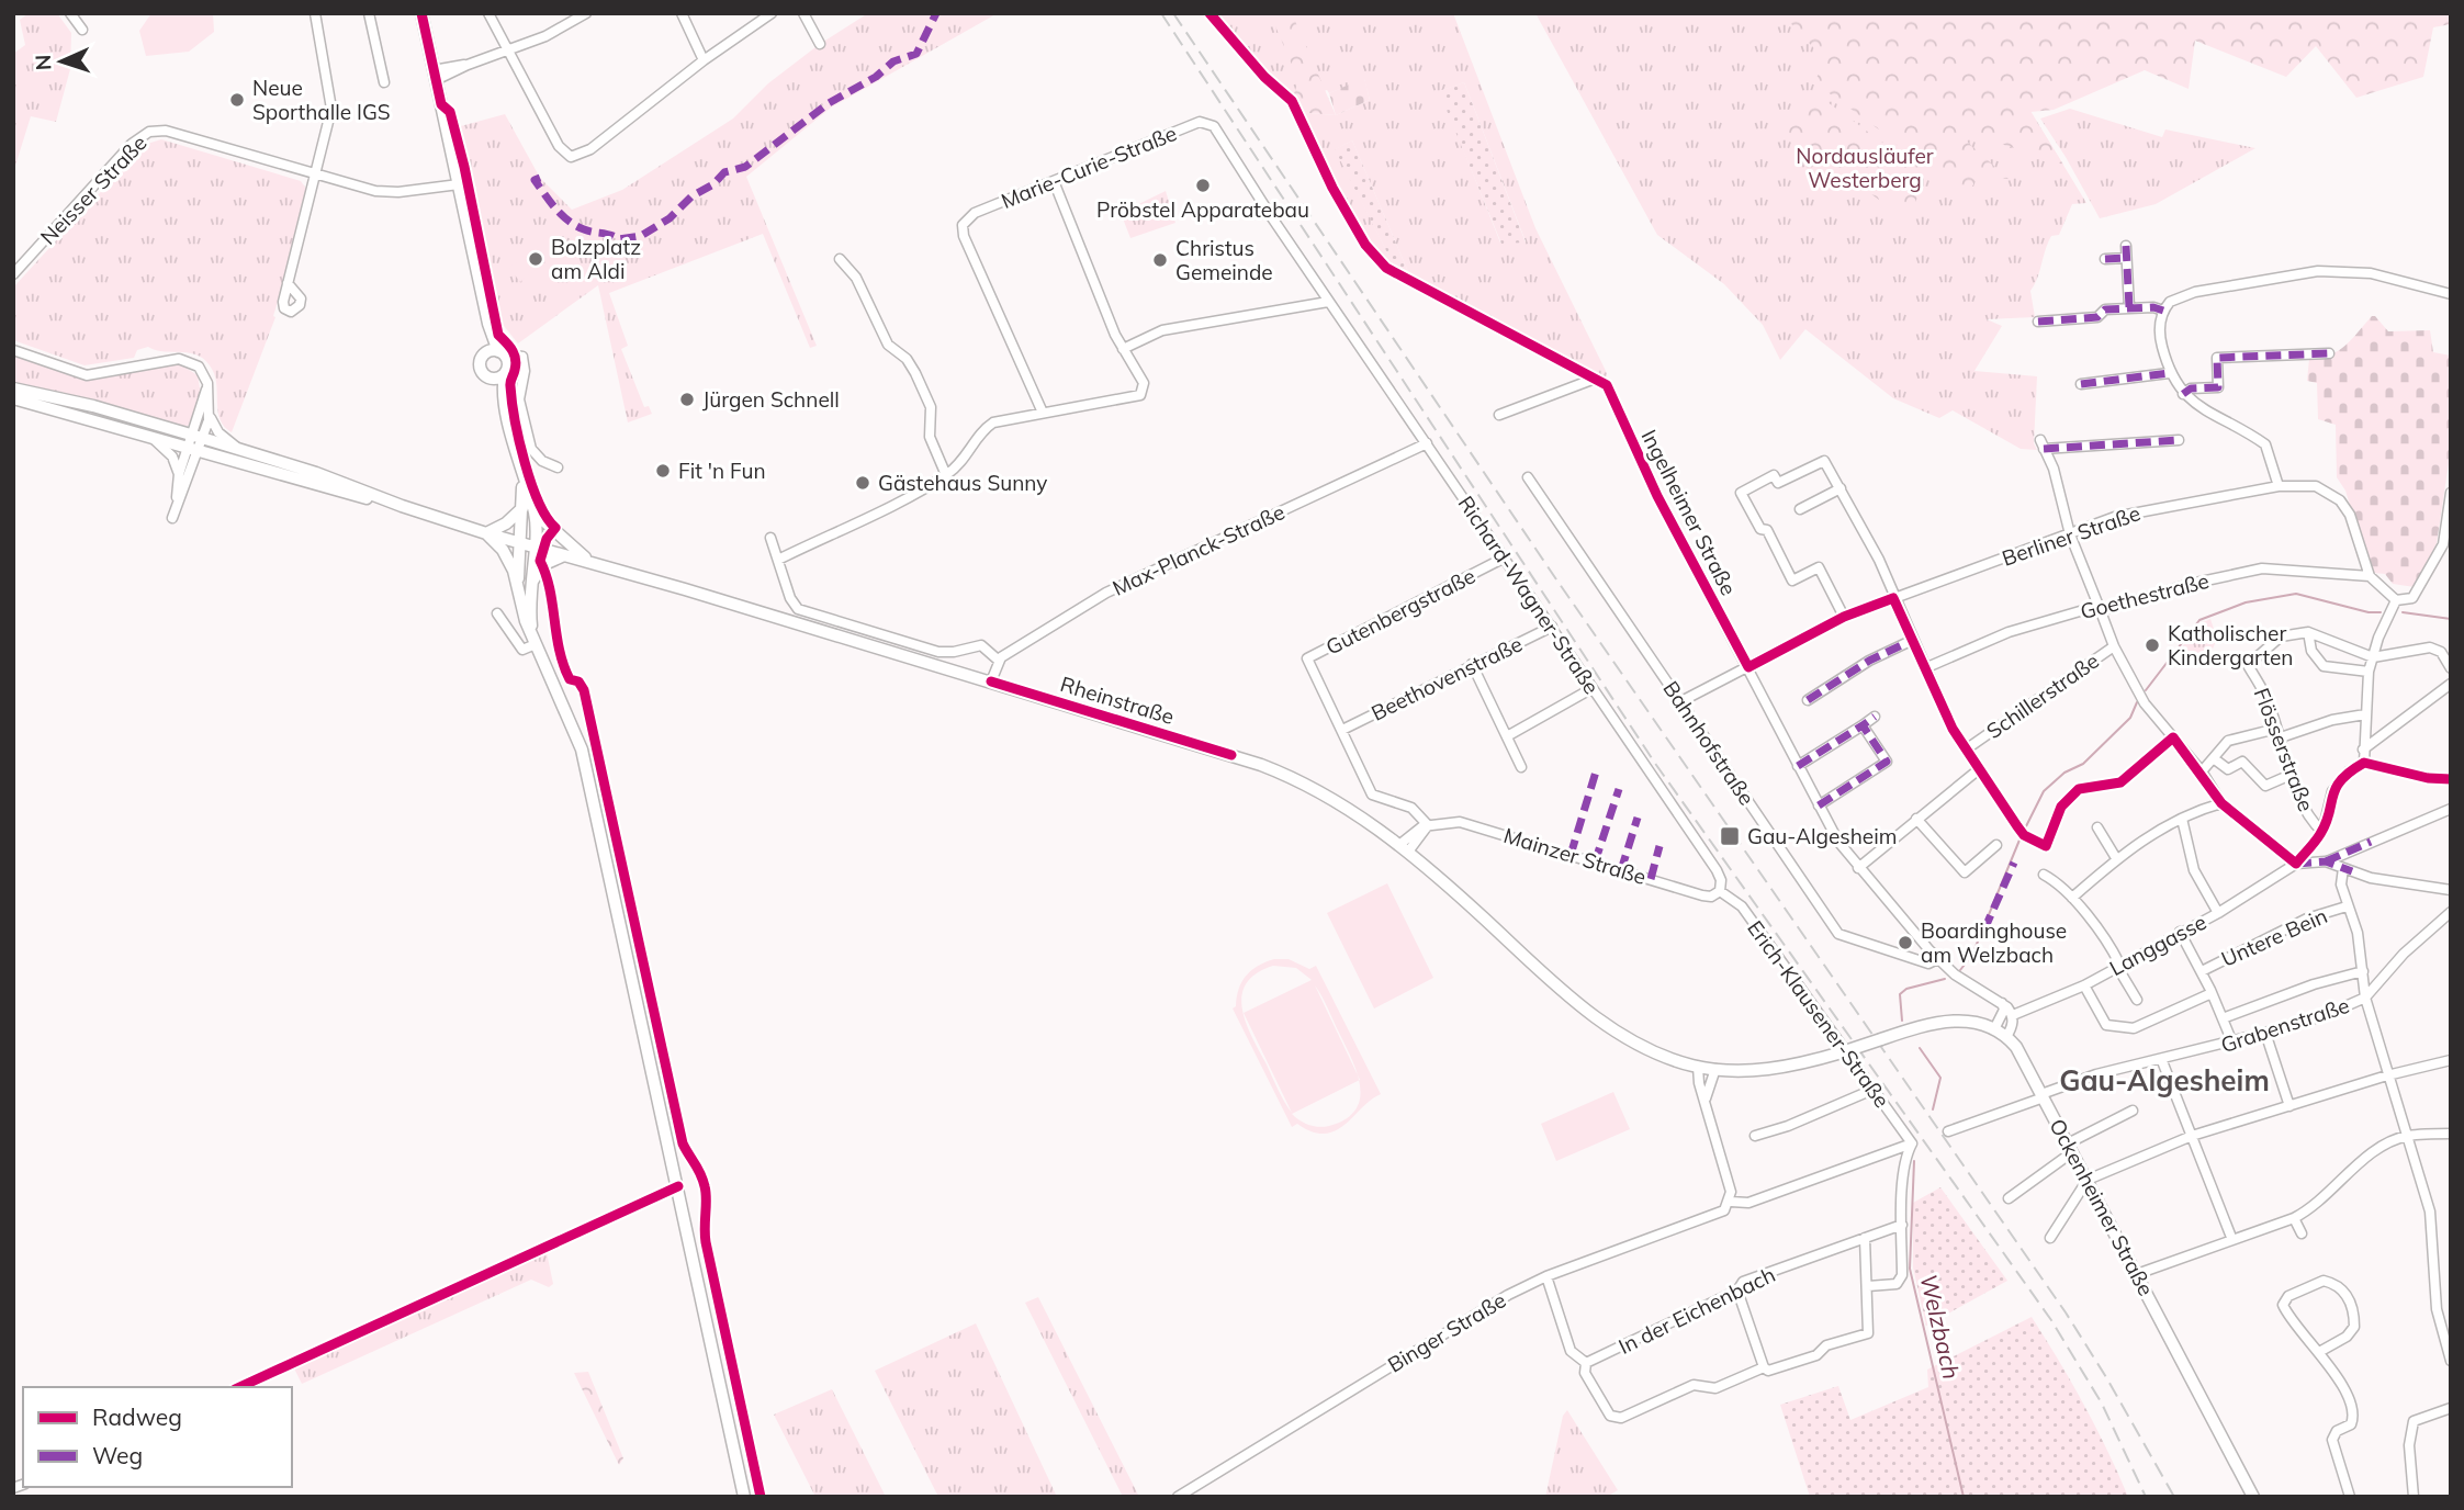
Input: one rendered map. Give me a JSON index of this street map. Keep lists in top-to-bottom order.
{
  "streets": {
    "main road": ["Rheinstraße", "Ockenheimer Straße"],
    "street": [
      "Marie-Curie-Straße",
      "Neisser Straße",
      "Ingelheimer Straße",
      "Berliner Straße",
      "Max-Planck-Straße",
      "Richard-Wagner-Straße",
      "Goethestraße",
      "Gutenbergstraße",
      "Beethovenstraße",
      "Schillerstraße",
      "Bahnhofstraße",
      "Flösserstraße",
      "Mainzer Straße",
      "Untere Bein",
      "Langgasse",
      "Erich-Klausener-Straße",
      "Grabenstraße",
      "In der Eichenbach",
      "Binger Straße"
    ]
  },
  "crossings": [
    ["Marie-Curie-Straße", "Richard-Wagner-Straße"],
    ["Ingelheimer Straße", "Berliner Straße"],
    ["Ingelheimer Straße", "Schillerstraße"],
    ["Ingelheimer Straße", "Bahnhofstraße"],
    ["Berliner Straße", "Goethestraße"],
    ["Max-Planck-Straße", "Richard-Wagner-Straße"],
    ["Richard-Wagner-Straße", "Gutenbergstraße"],
    ["Richard-Wagner-Straße", "Beethovenstraße"],
    ["Richard-Wagner-Straße", "Mainzer Straße"],
    ["Richard-Wagner-Straße", "Erich-Klausener-Straße"],
    ["Gutenbergstraße", "Beethovenstraße"],
    ["Gutenbergstraße", "Mainzer Straße"],
    ["Rheinstraße", "Ockenheimer Straße"],
    ["Mainzer Straße", "Erich-Klausener-Straße"],
    ["Erich-Klausener-Straße", "Binger Straße"],
    ["Grabenstraße", "Ockenheimer Straße"]
  ],
  "districts": ["Gau-Algesheim"],
  "water": ["Welzbach"],
  "parks": ["Nordausläufer Westerberg"],
  "places": {
    "other": [
      "Neue Sporthalle IGS",
      "Pröbstel Apparatebau",
      "Bolzplatz am Aldi",
      "Christus Gemeinde",
      "Jürgen Schnell",
      "Fit 'n Fun",
      "Gästehaus Sunny",
      "Katholischer Kindergarten",
      "Boardinghouse am Welzbach"
    ],
    "transit": ["Gau-Algesheim"]
  },
  "legend": ["Radweg", "Weg"],
  "north": "left"
}
